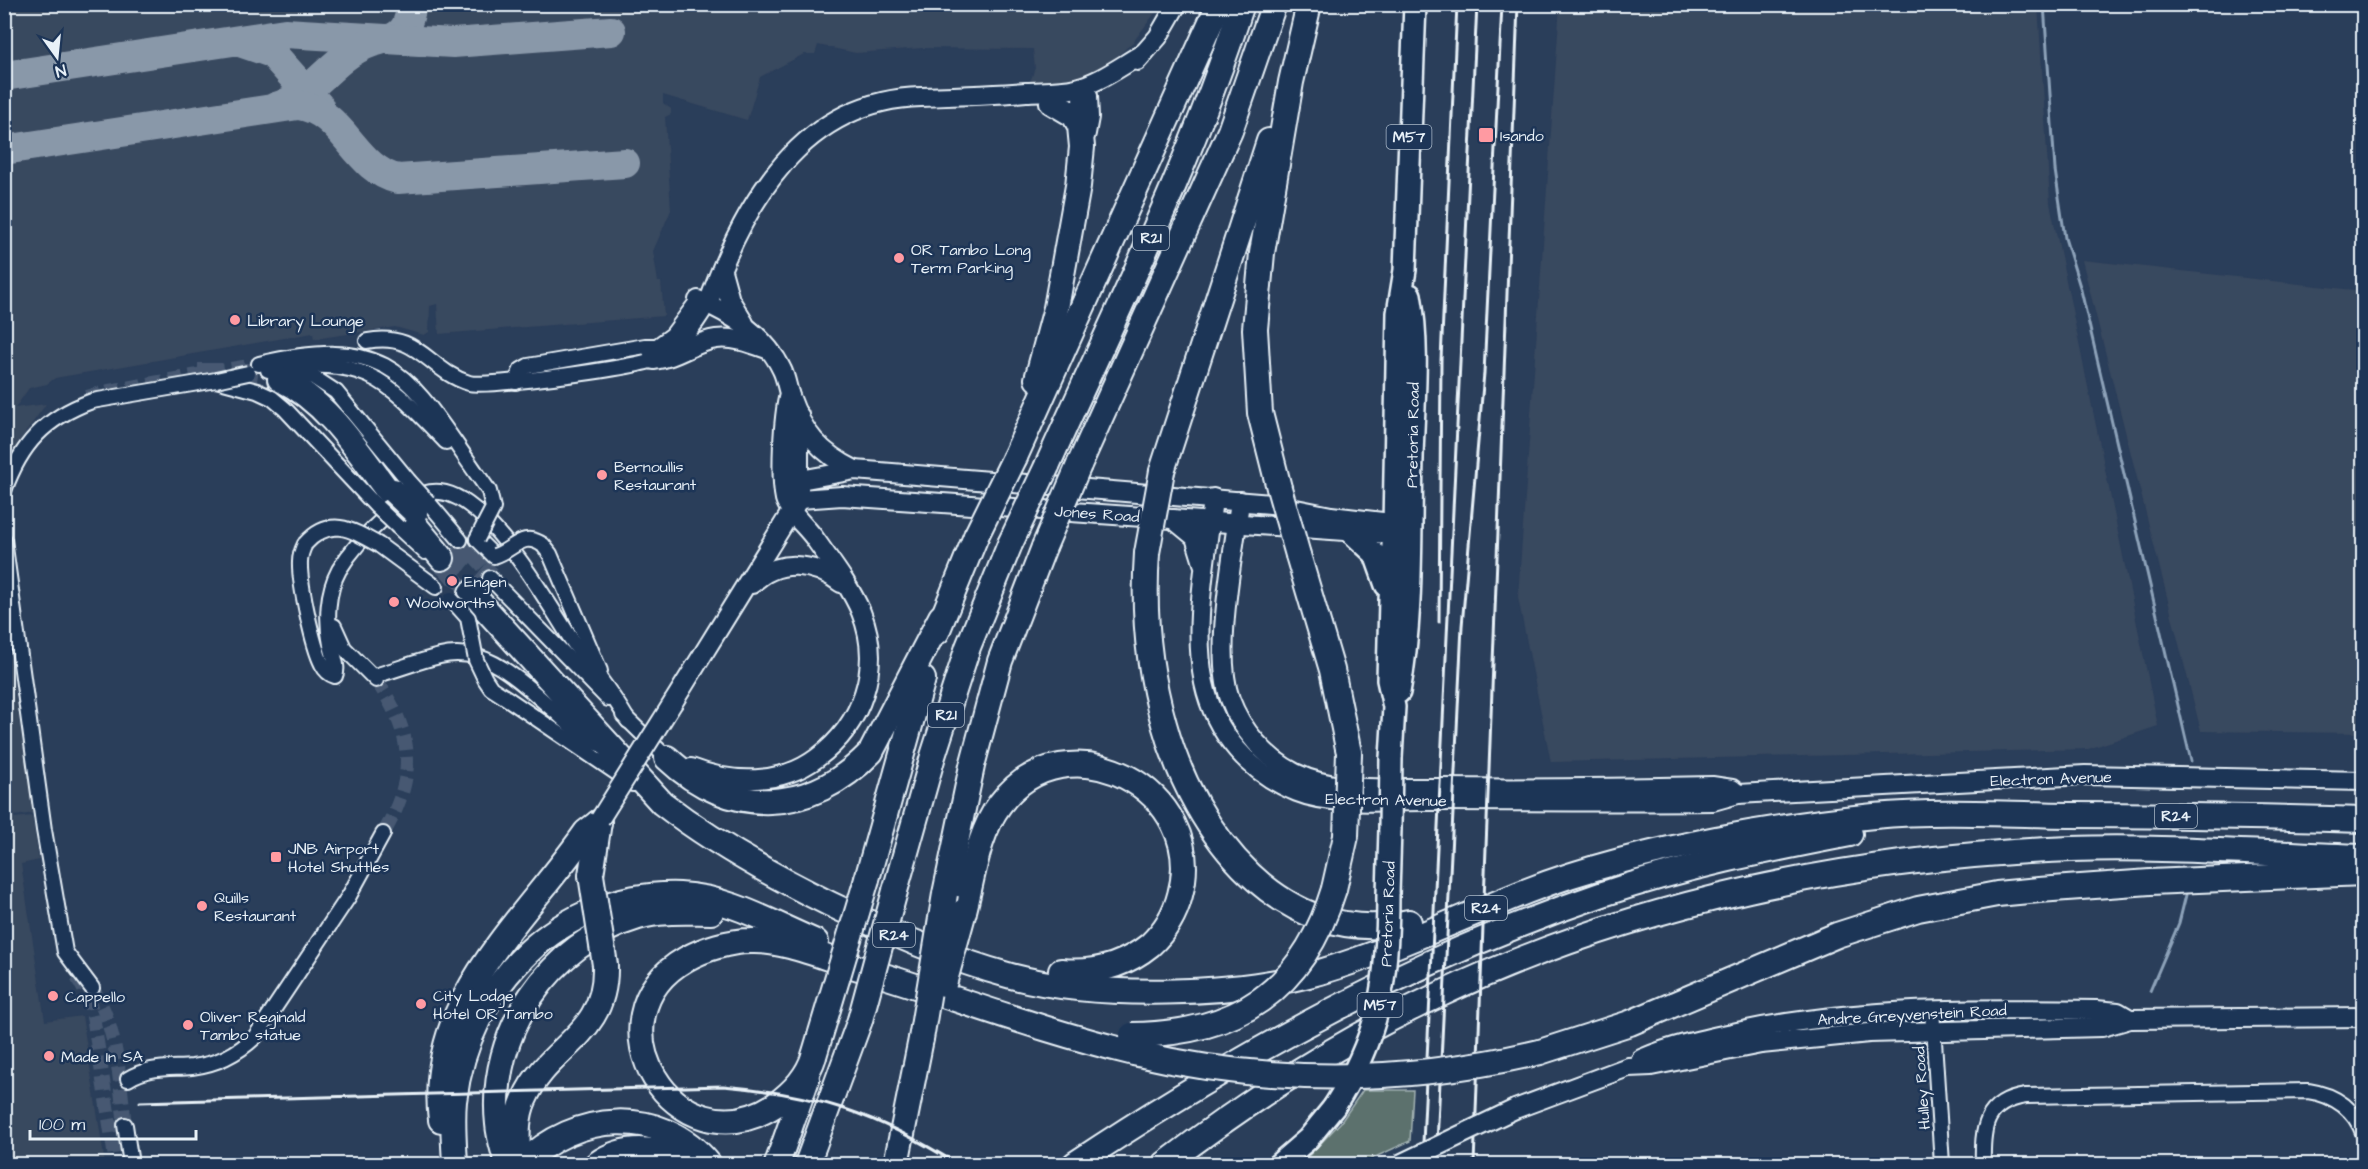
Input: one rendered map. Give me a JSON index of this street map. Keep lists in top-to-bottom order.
{
  "streets": {
    "highway": ["R21", "R24"],
    "main road": [
      "M57",
      "Pretoria Road",
      "Jones Road",
      "Electron Avenue",
      "Andre Greyvenstein Road"
    ],
    "street": ["Hulley Road"]
  },
  "crossings": [
    ["Pretoria Road", "Jones Road"],
    ["Jones Road", "Electron Avenue"],
    ["Andre Greyvenstein Road", "Hulley Road"]
  ],
  "places": {
    "transit": ["Isando", "JNB Airport Hotel Shuttles"],
    "other": [
      "OR Tambo Long Term Parking",
      "Library Lounge",
      "Bernoullis Restaurant",
      "Engen",
      "Woolworths",
      "Quills Restaurant",
      "Cappello",
      "City Lodge Hotel OR Tambo",
      "Oliver Reginald Tambo statue",
      "Made In SA"
    ]
  },
  "scale_bar": "100 m",
  "north": "bottom"
}
